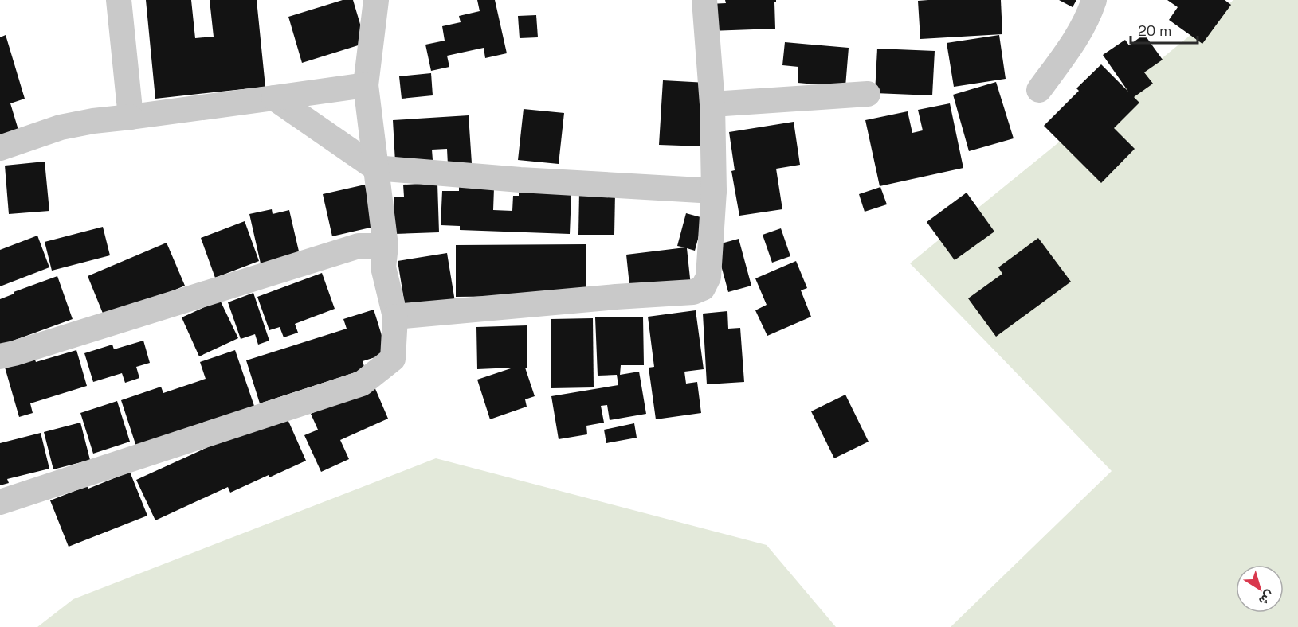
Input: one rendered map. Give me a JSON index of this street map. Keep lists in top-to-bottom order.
{
  "scale_bar": "20 m",
  "north": "bottom right"
}
